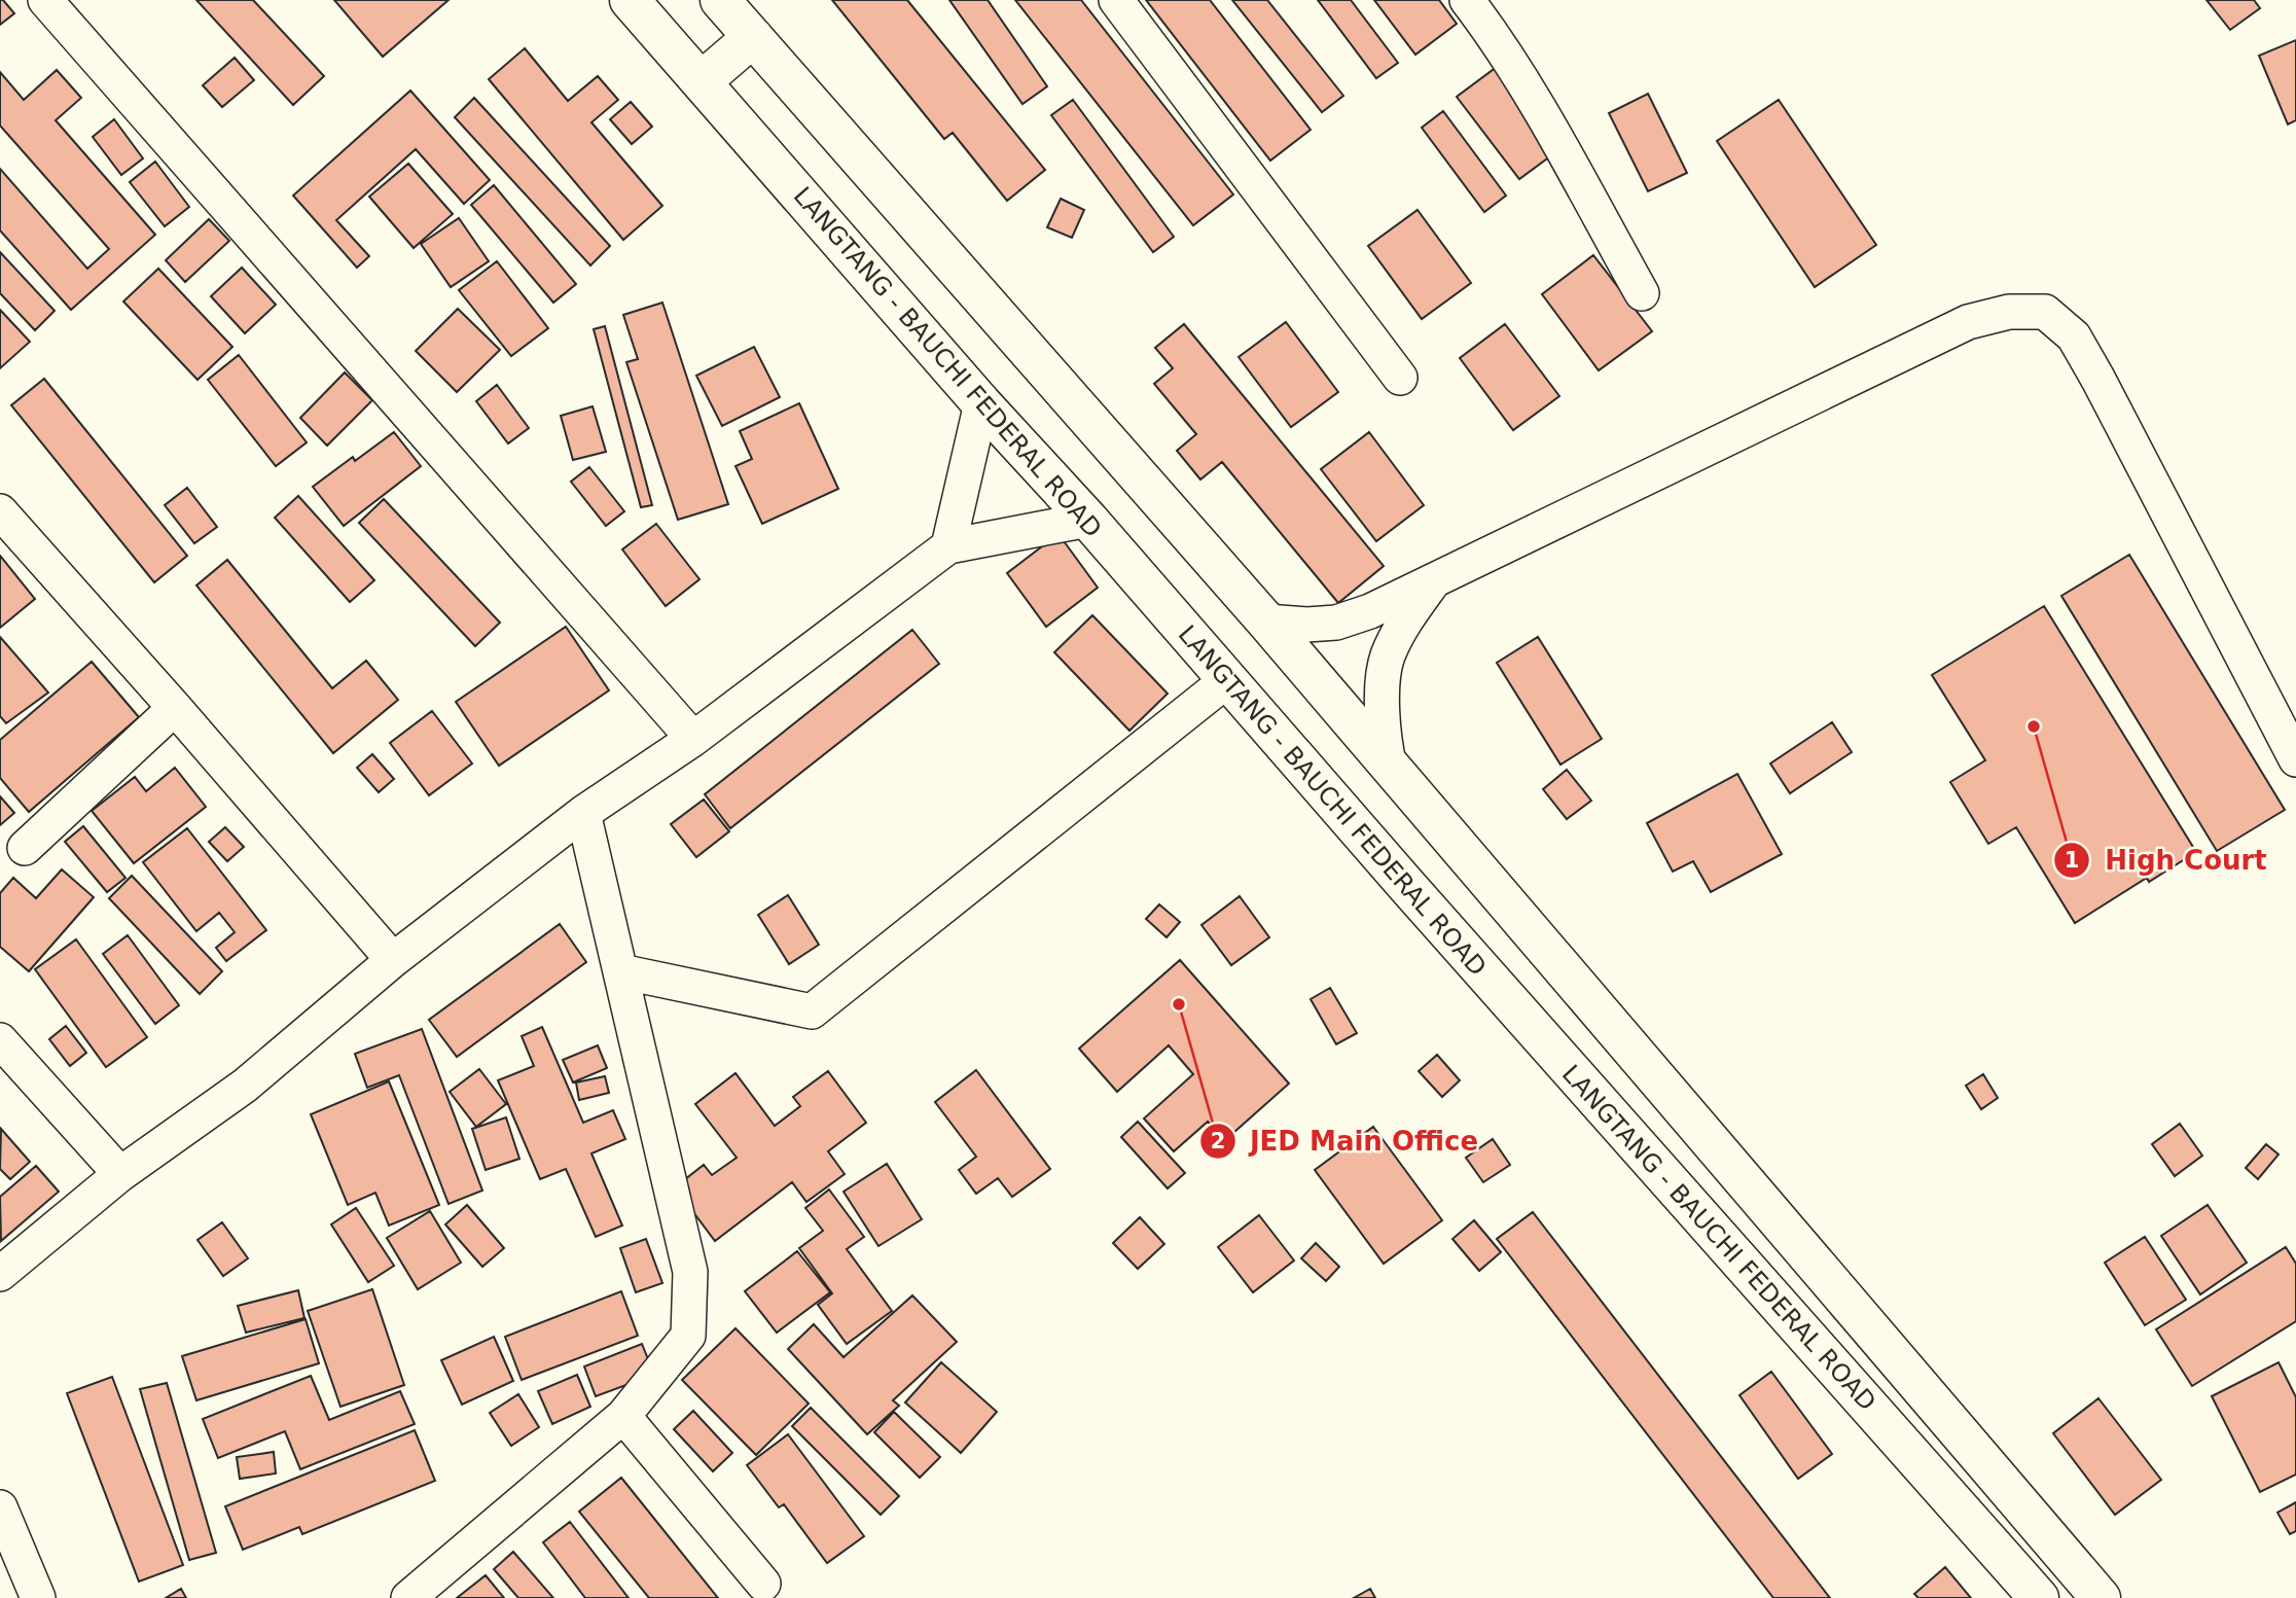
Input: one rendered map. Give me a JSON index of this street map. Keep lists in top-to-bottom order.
{
  "streets": {
    "main road": ["LANGTANG - BAUCHI FEDERAL ROAD"]
  },
  "places": ["High Court", "JED Main Office"]
}
